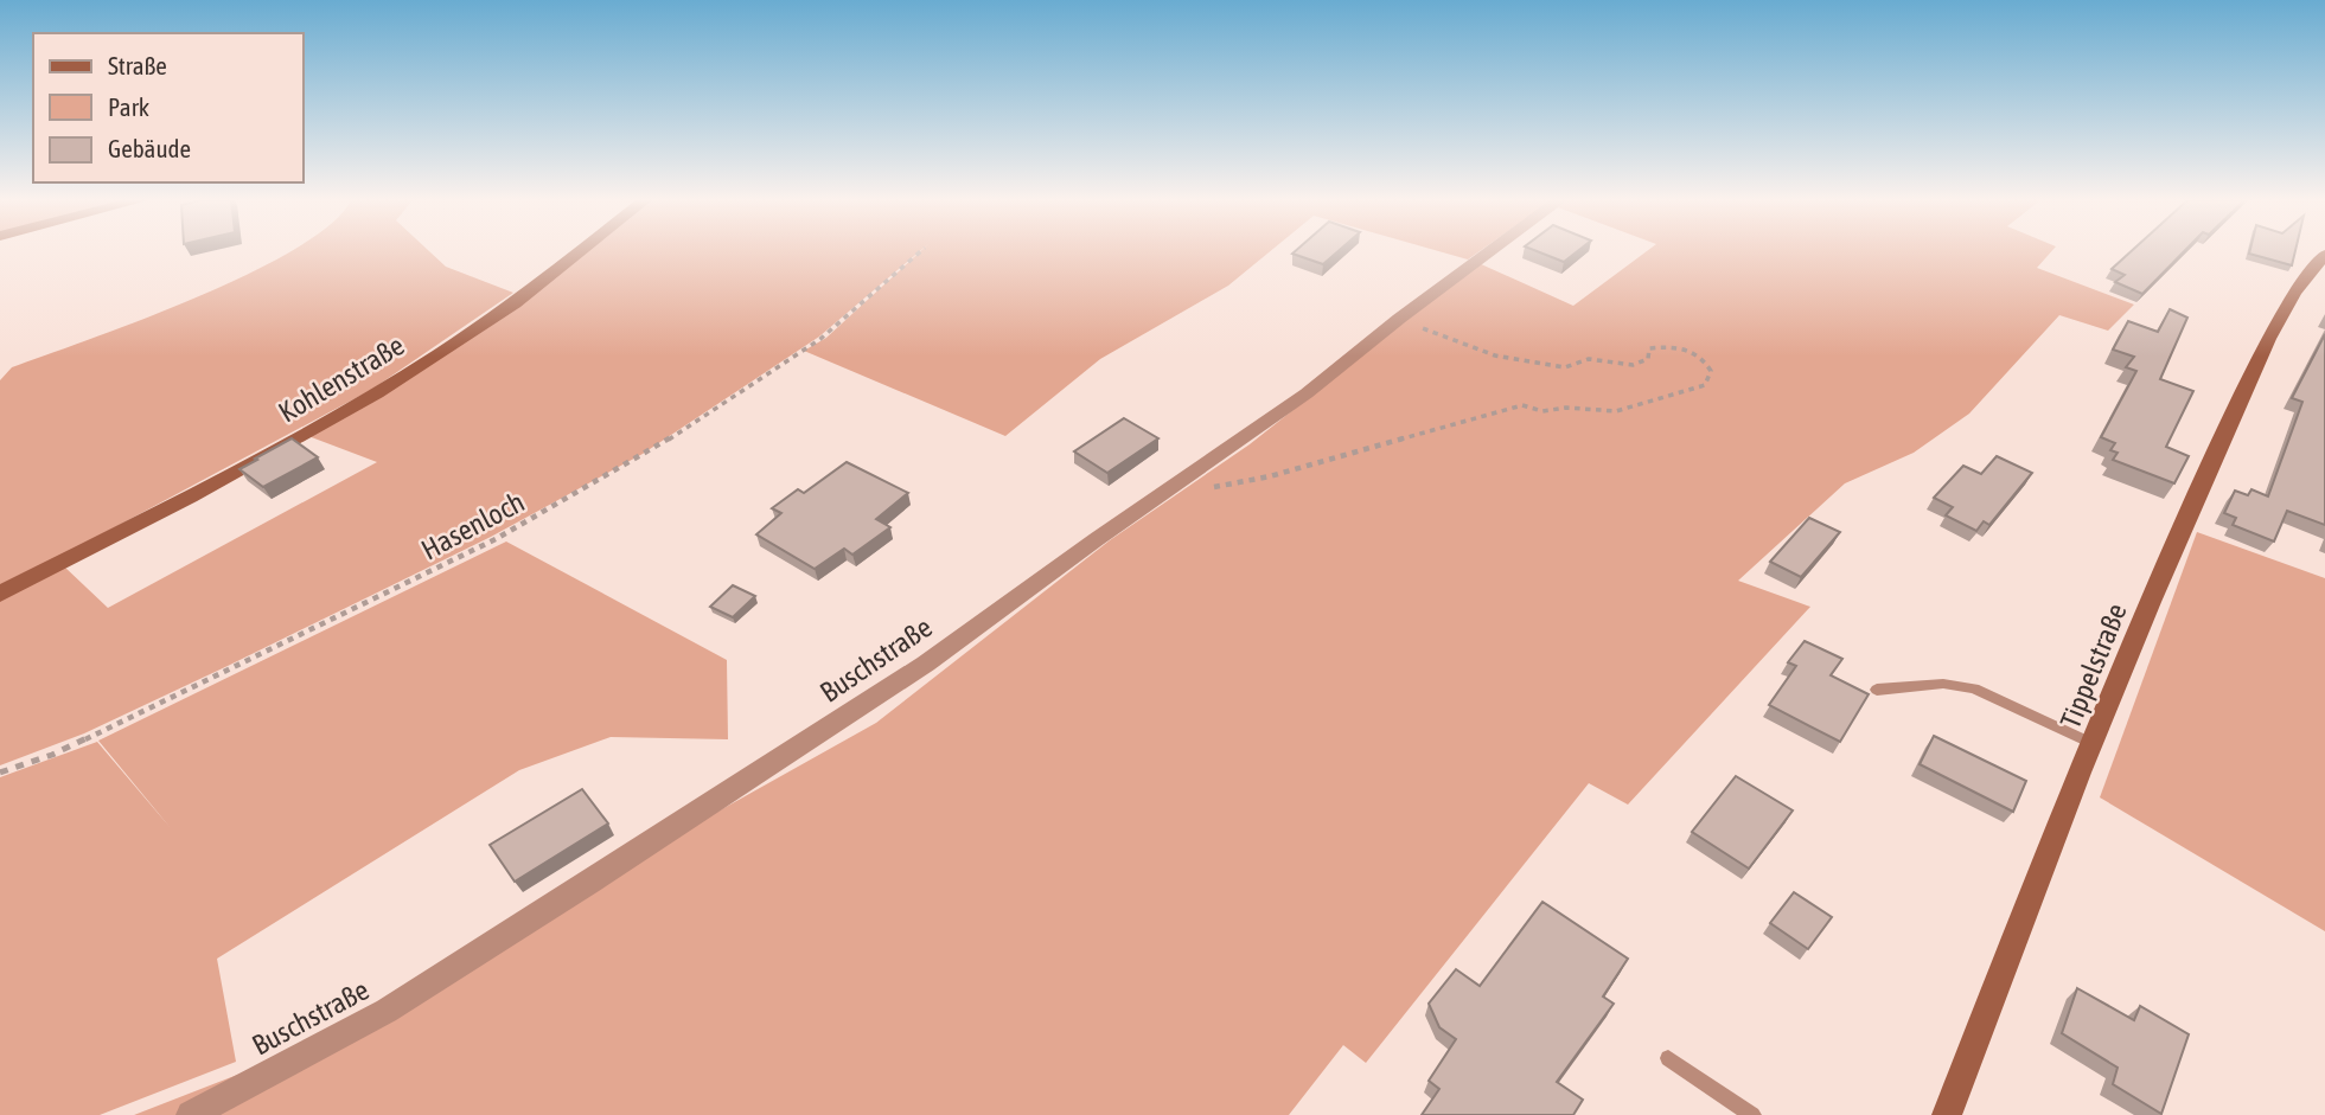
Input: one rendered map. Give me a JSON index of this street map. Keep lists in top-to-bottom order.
{
  "streets": {
    "street": ["Kohlenstraße", "Buschstraße", "Tippelstraße"],
    "path": ["Hasenloch"]
  },
  "legend": ["Straße", "Park", "Gebäude"]
}
